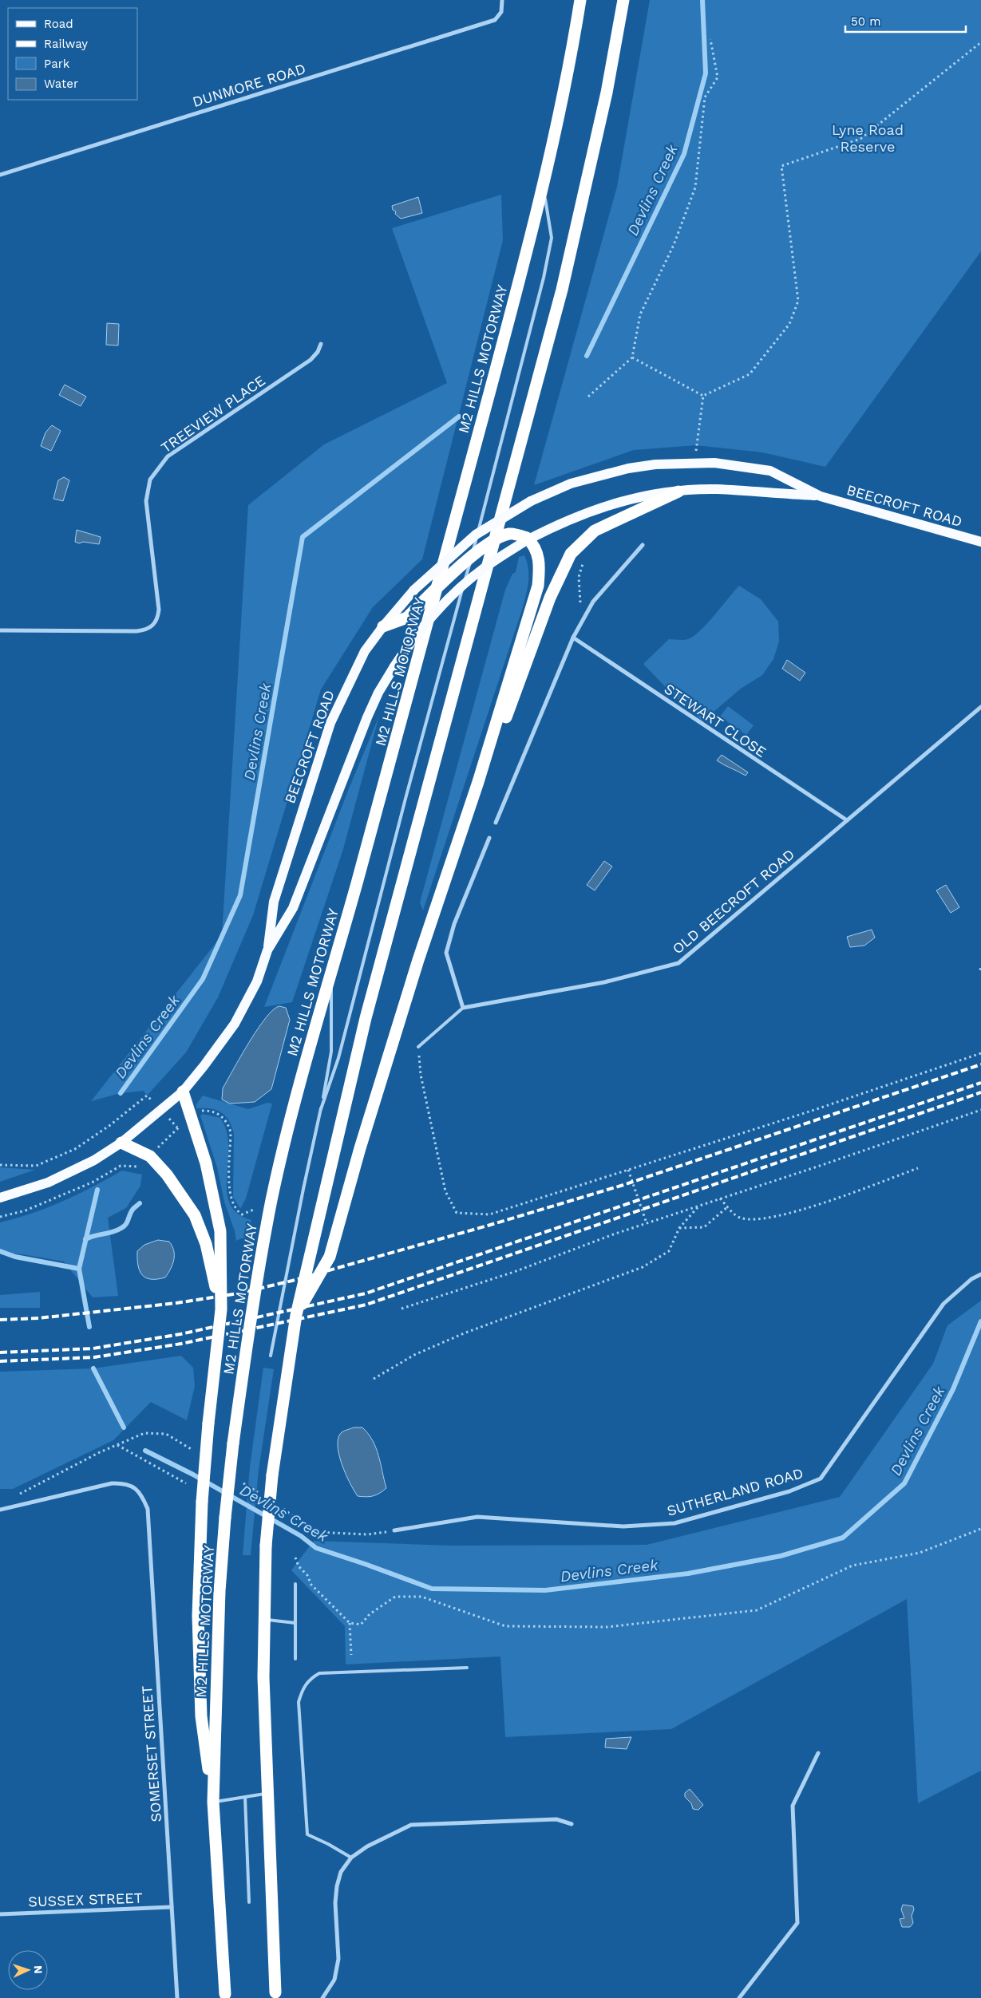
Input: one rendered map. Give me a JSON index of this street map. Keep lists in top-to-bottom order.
{
  "streets": {
    "highway": ["M2 HILLS MOTORWAY"],
    "main road": ["BEECROFT ROAD"],
    "street": [
      "DUNMORE ROAD",
      "TREEVIEW PLACE",
      "STEWART CLOSE",
      "OLD BEECROFT ROAD",
      "SUTHERLAND ROAD",
      "SOMERSET STREET",
      "SUSSEX STREET"
    ]
  },
  "crossings": [
    ["STEWART CLOSE", "OLD BEECROFT ROAD"],
    ["SOMERSET STREET", "SUSSEX STREET"]
  ],
  "water": ["Devlins Creek"],
  "parks": ["Lyne Road Reserve"],
  "legend": [
    "Road",
    "Railway",
    "Park",
    "Water"
  ],
  "scale_bar": "50 m",
  "north": "right"
}
